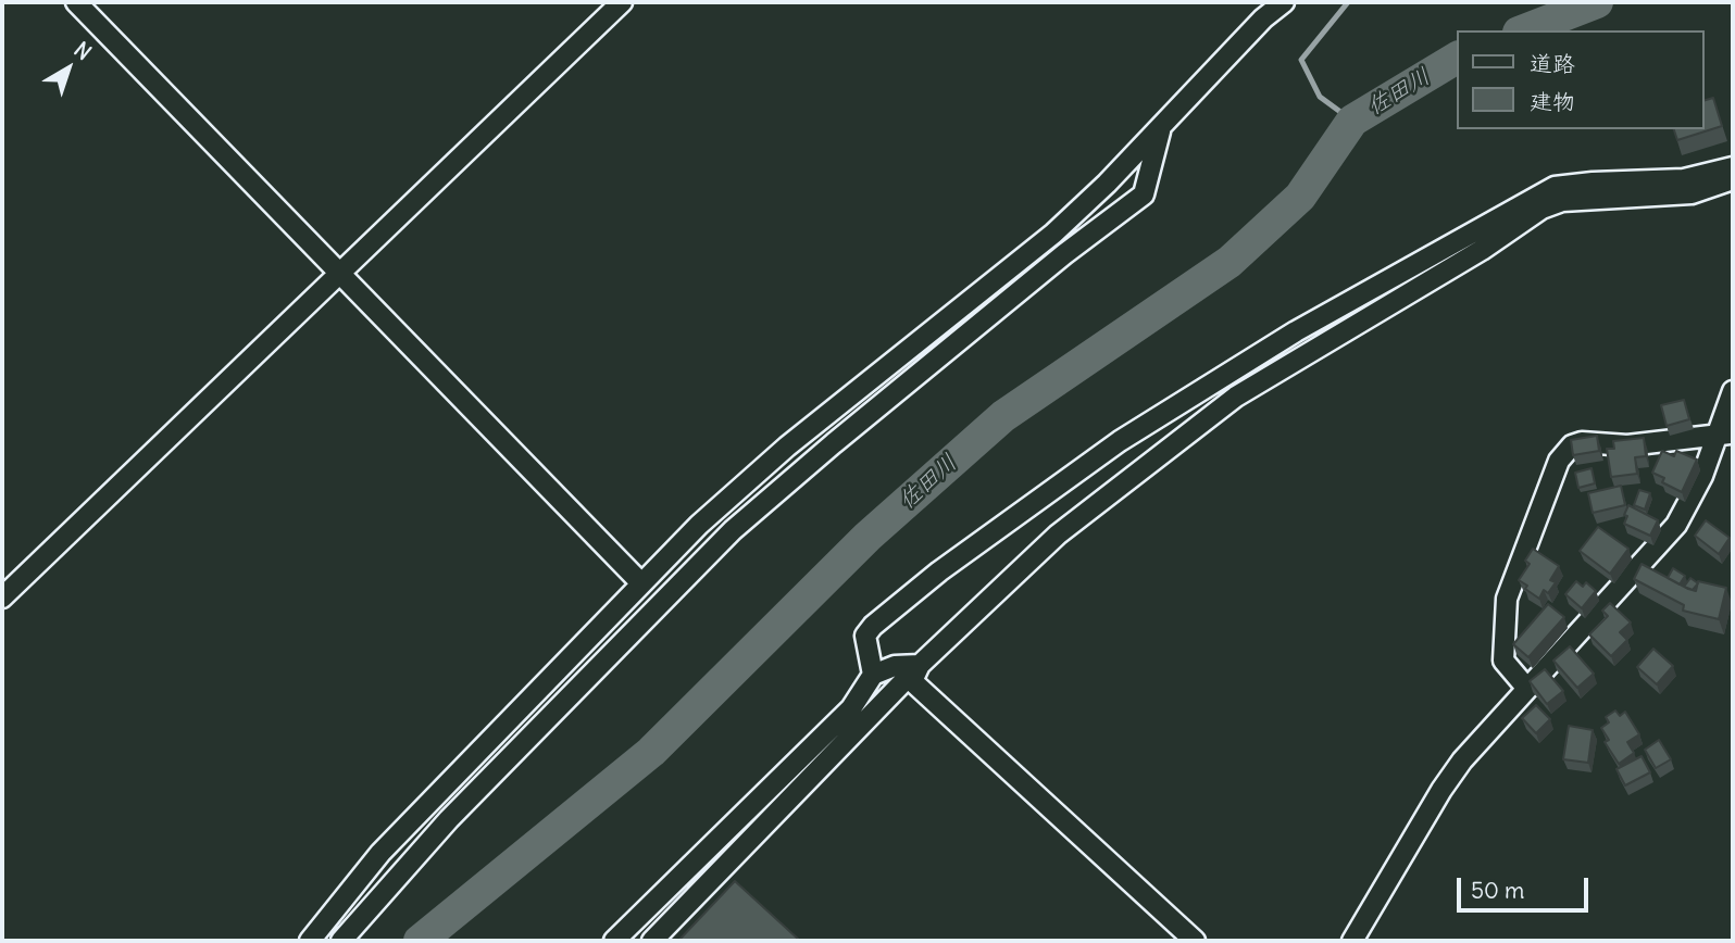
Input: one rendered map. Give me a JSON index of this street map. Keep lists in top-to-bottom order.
{
  "water": ["佐田川"],
  "legend": ["道路", "建物"],
  "scale_bar": "50 m",
  "north": "top right"
}
